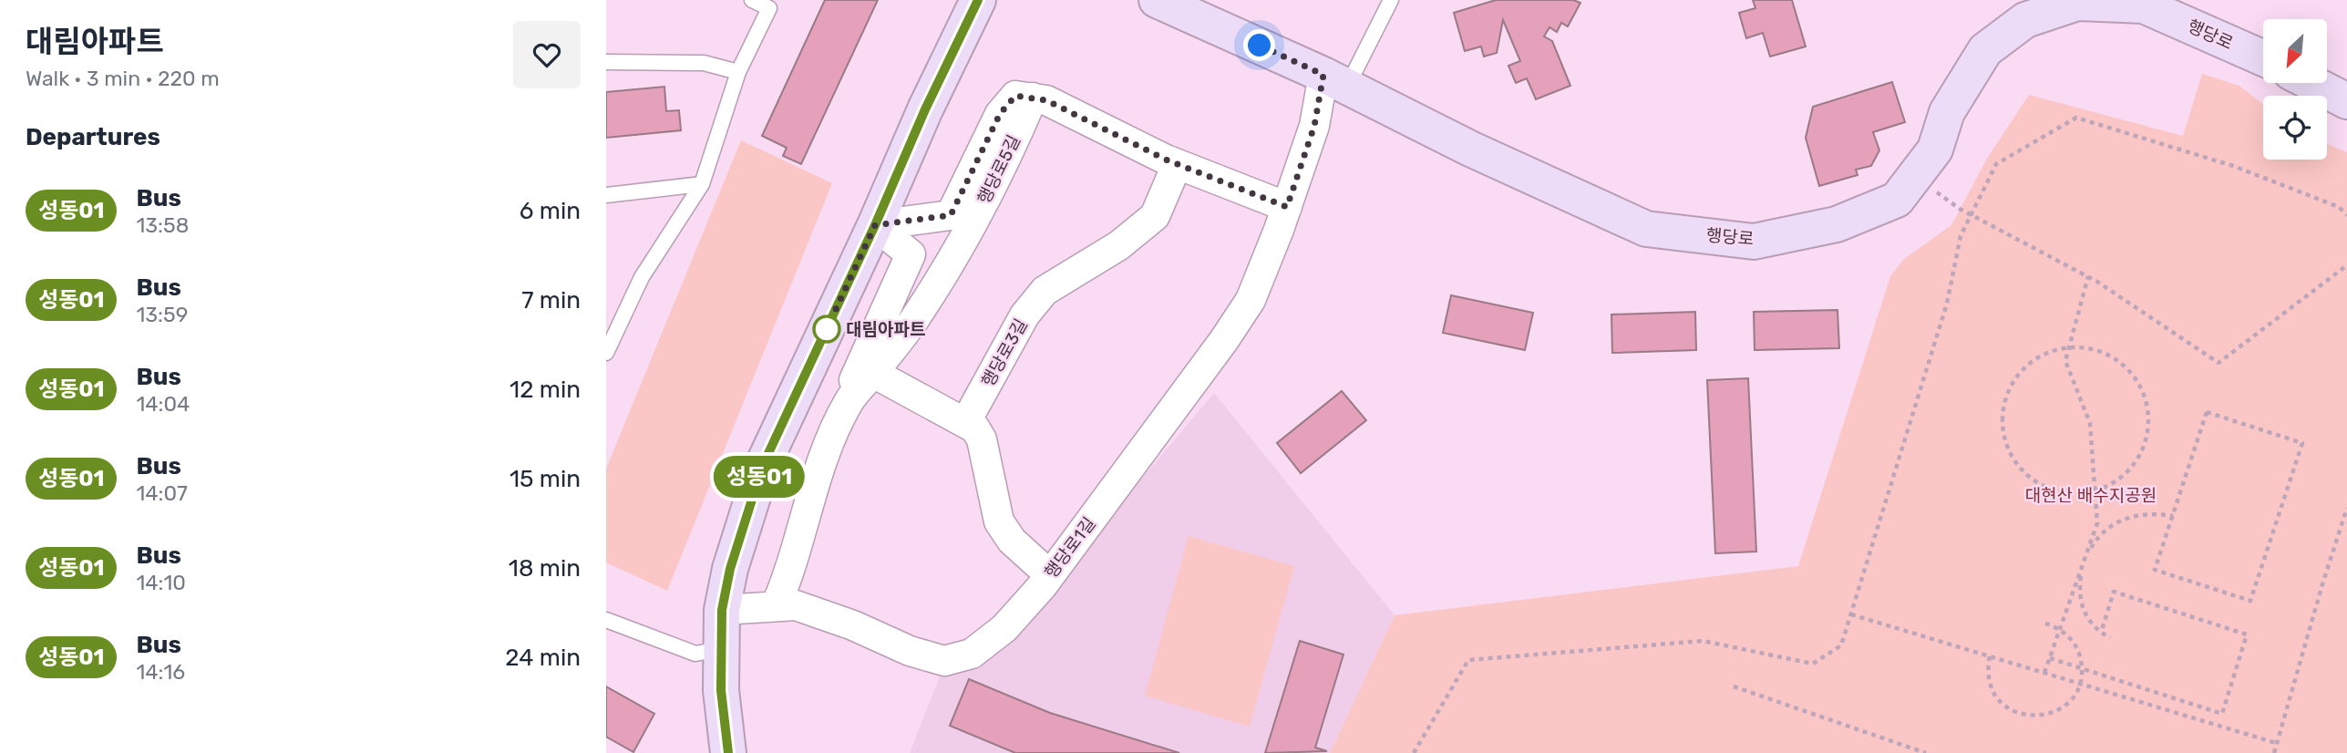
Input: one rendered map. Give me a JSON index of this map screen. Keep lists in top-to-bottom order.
{
  "streets": {
    "main road": ["행당로"],
    "street": ["행당로5길", "행당로3길", "행당로1길"]
  },
  "crossings": [
    ["행당로", "행당로1길"],
    ["행당로5길", "행당로1길"]
  ],
  "parks": ["대현산 배수지공원"],
  "places": ["대림아파트"],
  "lines": ["bus line 성동01"],
  "north": "bottom left",
  "page": {
    "heading": [
      ["대림아파트", "Walk · 3 min · 220 m"],
      "Departures"
    ],
    "on_map": "성동01",
    "list": [
      {
        "mark": "성동01",
        "name": "Bus",
        "note": "13:58",
        "value": "6 min"
      },
      {
        "mark": "성동01",
        "name": "Bus",
        "note": "13:59",
        "value": "7 min"
      },
      {
        "mark": "성동01",
        "name": "Bus",
        "note": "14:04",
        "value": "12 min"
      },
      {
        "mark": "성동01",
        "name": "Bus",
        "note": "14:07",
        "value": "15 min"
      },
      {
        "mark": "성동01",
        "name": "Bus",
        "note": "14:10",
        "value": "18 min"
      },
      {
        "mark": "성동01",
        "name": "Bus",
        "note": "14:16",
        "value": "24 min"
      }
    ]
  }
}
